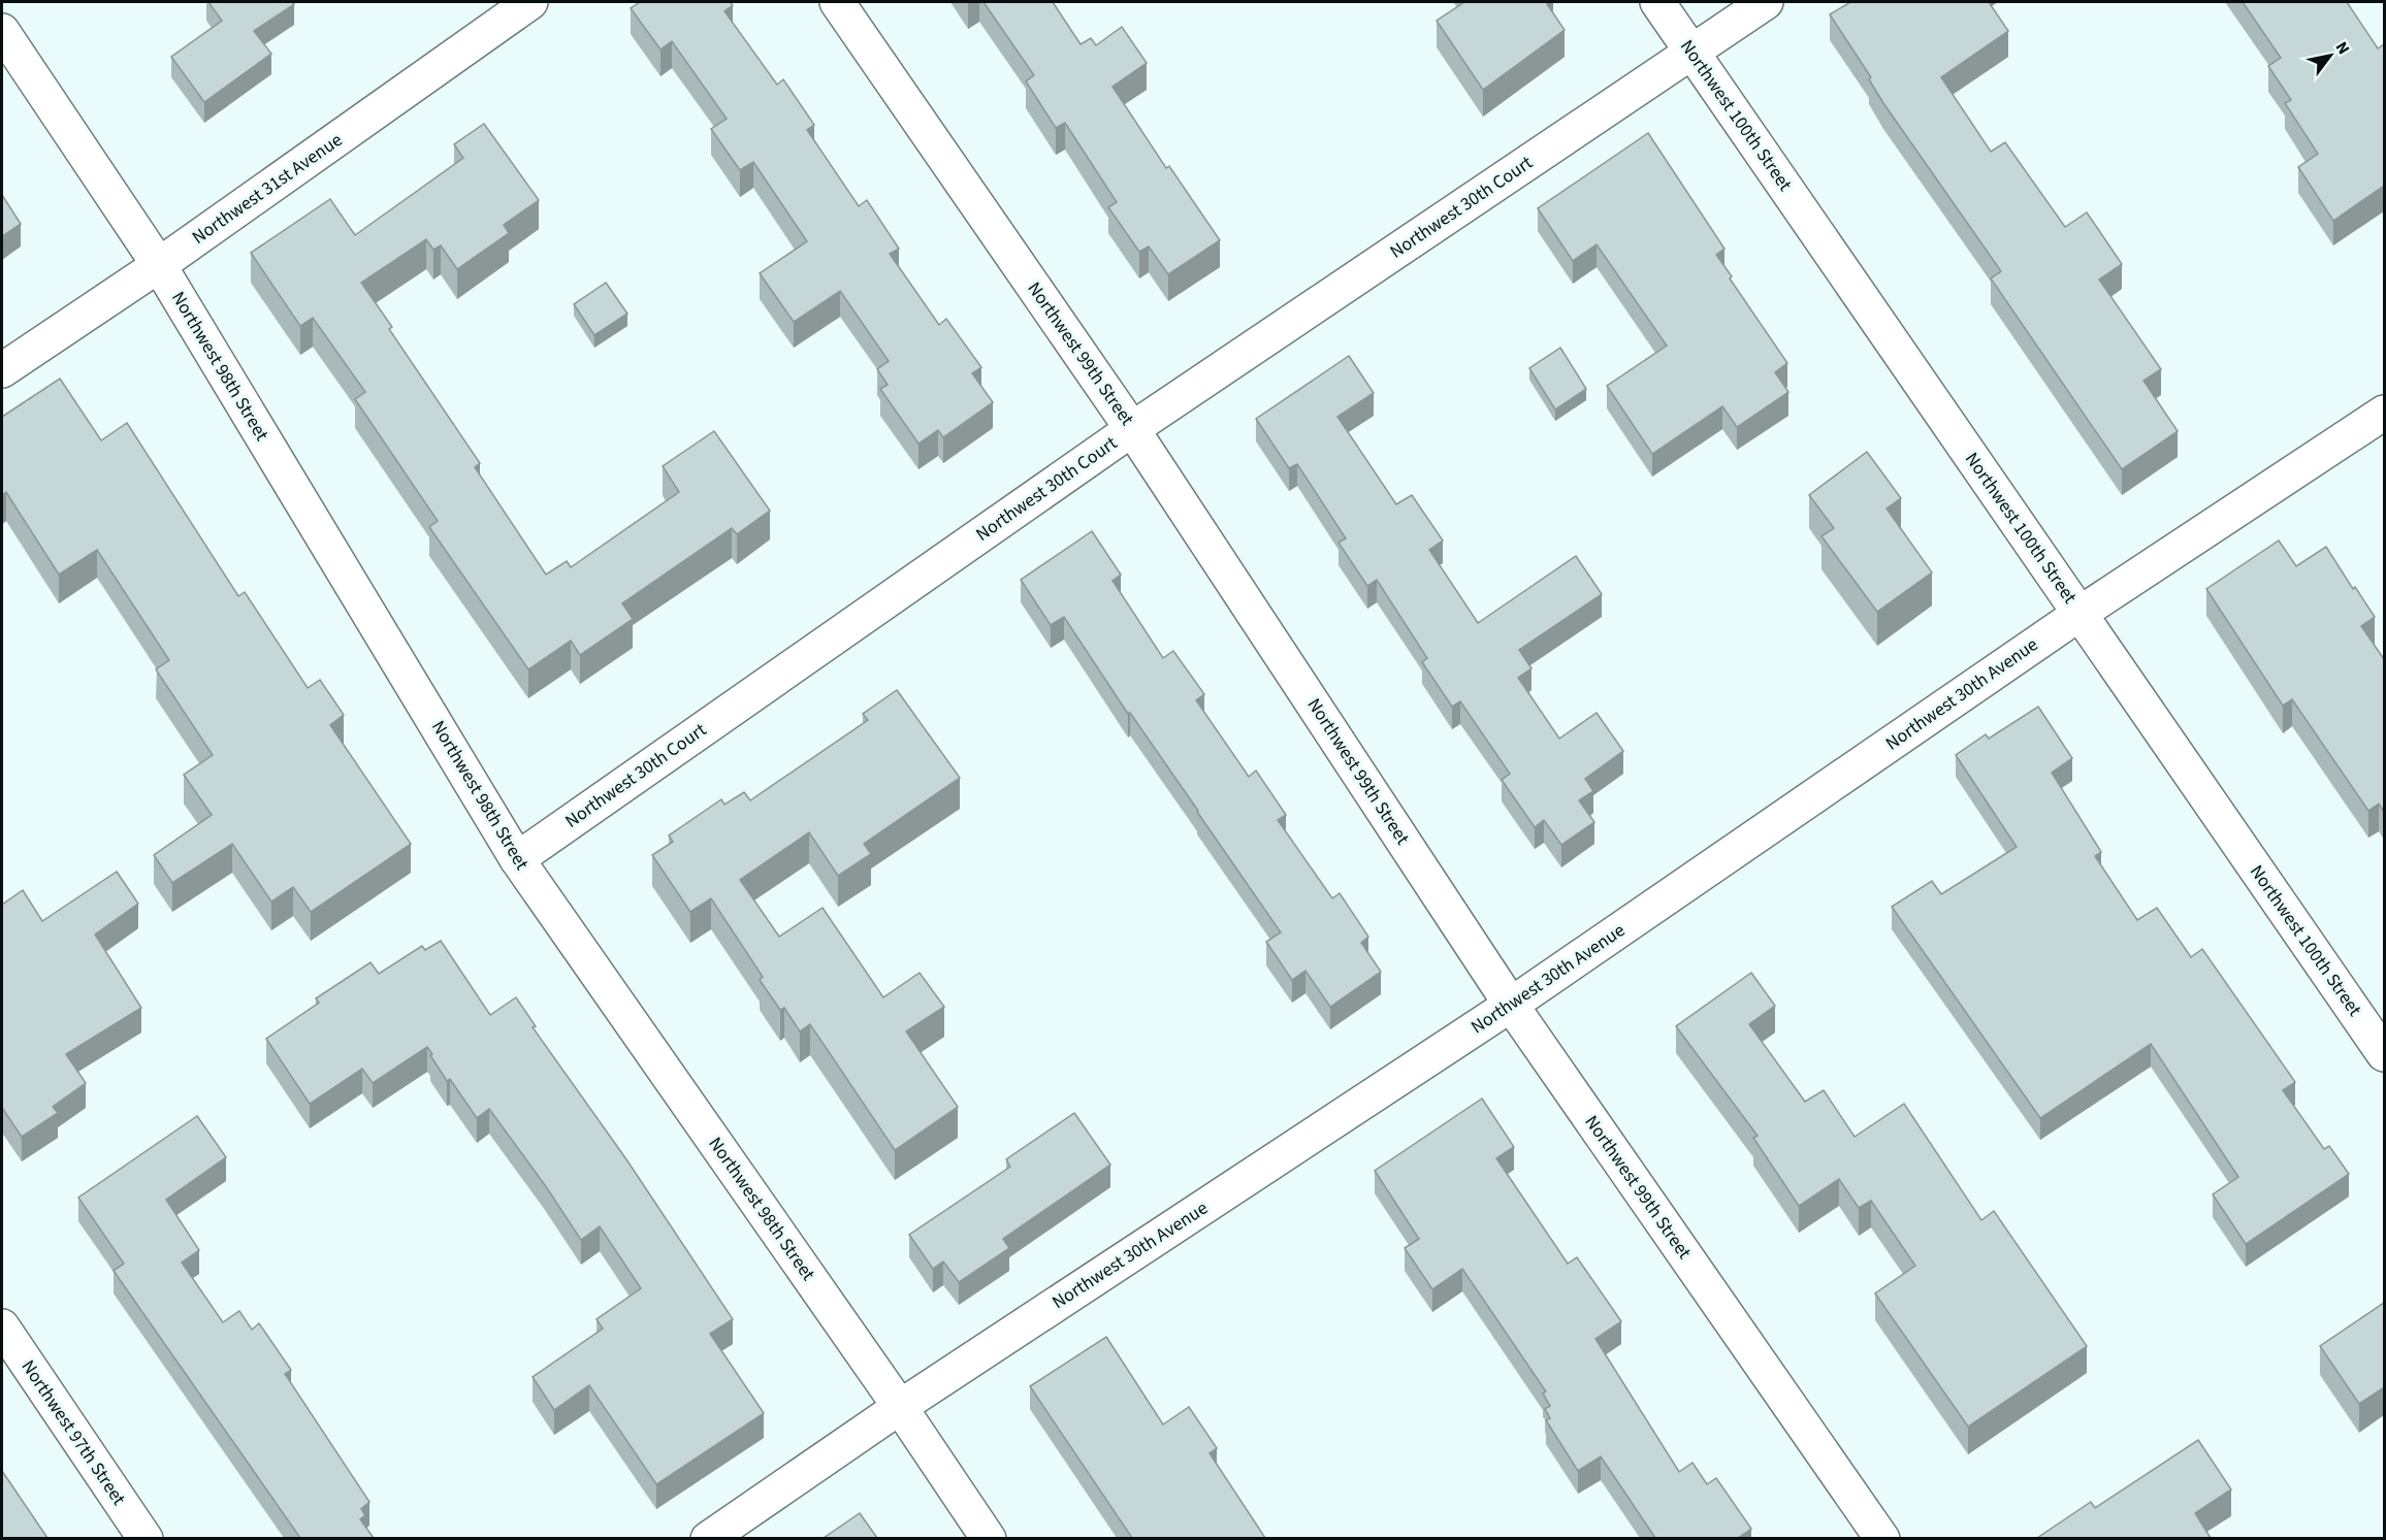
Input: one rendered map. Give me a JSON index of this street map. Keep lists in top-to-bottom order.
{
  "streets": {
    "street": [
      "Northwest 100th Street",
      "Northwest 31st Avenue",
      "Northwest 30th Court",
      "Northwest 99th Street",
      "Northwest 98th Street",
      "Northwest 30th Avenue",
      "Northwest 97th Street"
    ]
  },
  "crossings": [
    ["Northwest 100th Street", "Northwest 30th Court"],
    ["Northwest 100th Street", "Northwest 30th Avenue"],
    ["Northwest 31st Avenue", "Northwest 98th Street"],
    ["Northwest 30th Court", "Northwest 99th Street"],
    ["Northwest 30th Court", "Northwest 98th Street"],
    ["Northwest 99th Street", "Northwest 30th Avenue"],
    ["Northwest 98th Street", "Northwest 30th Avenue"]
  ],
  "north": "top right"
}
